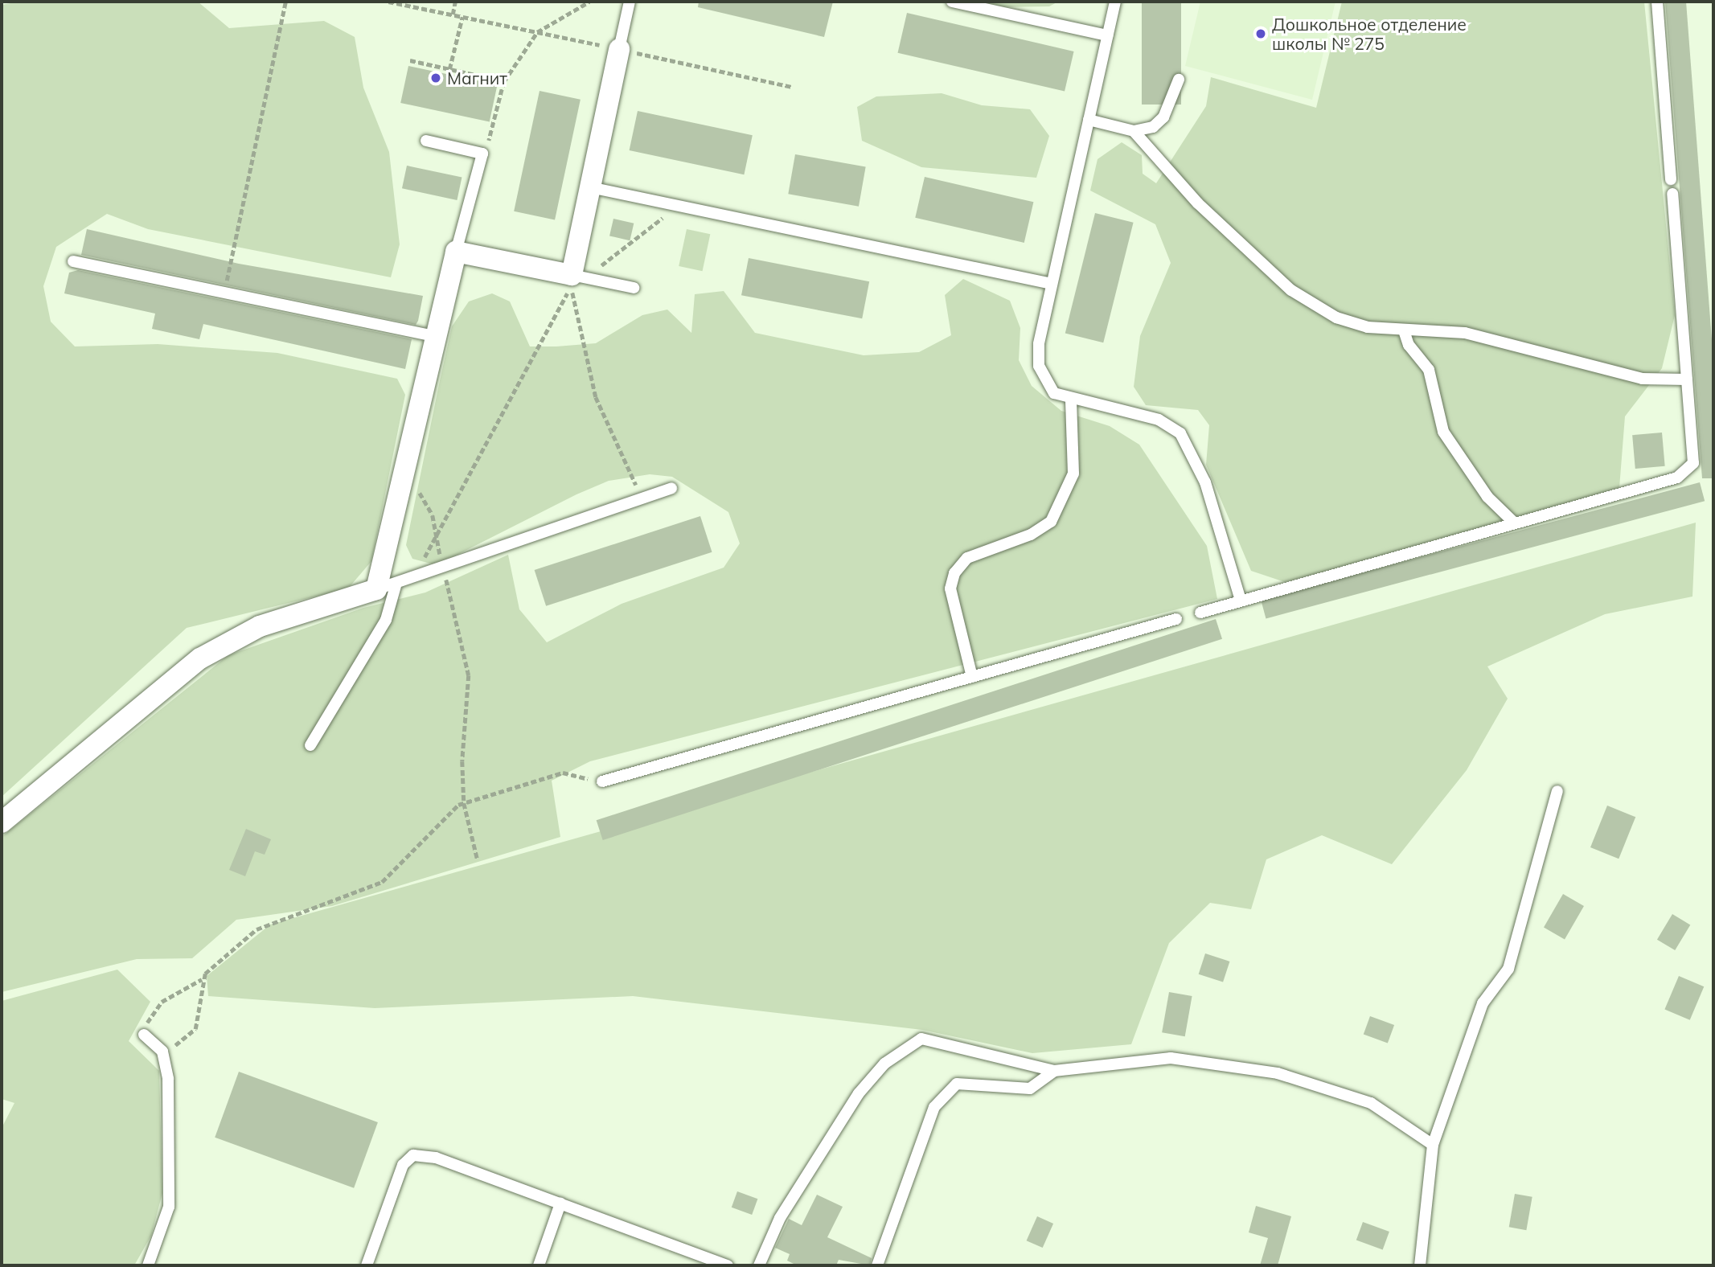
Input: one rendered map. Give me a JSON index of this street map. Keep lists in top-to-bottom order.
{
  "places": ["Дошкольное отделение школы № 275", "Магнит"]
}
